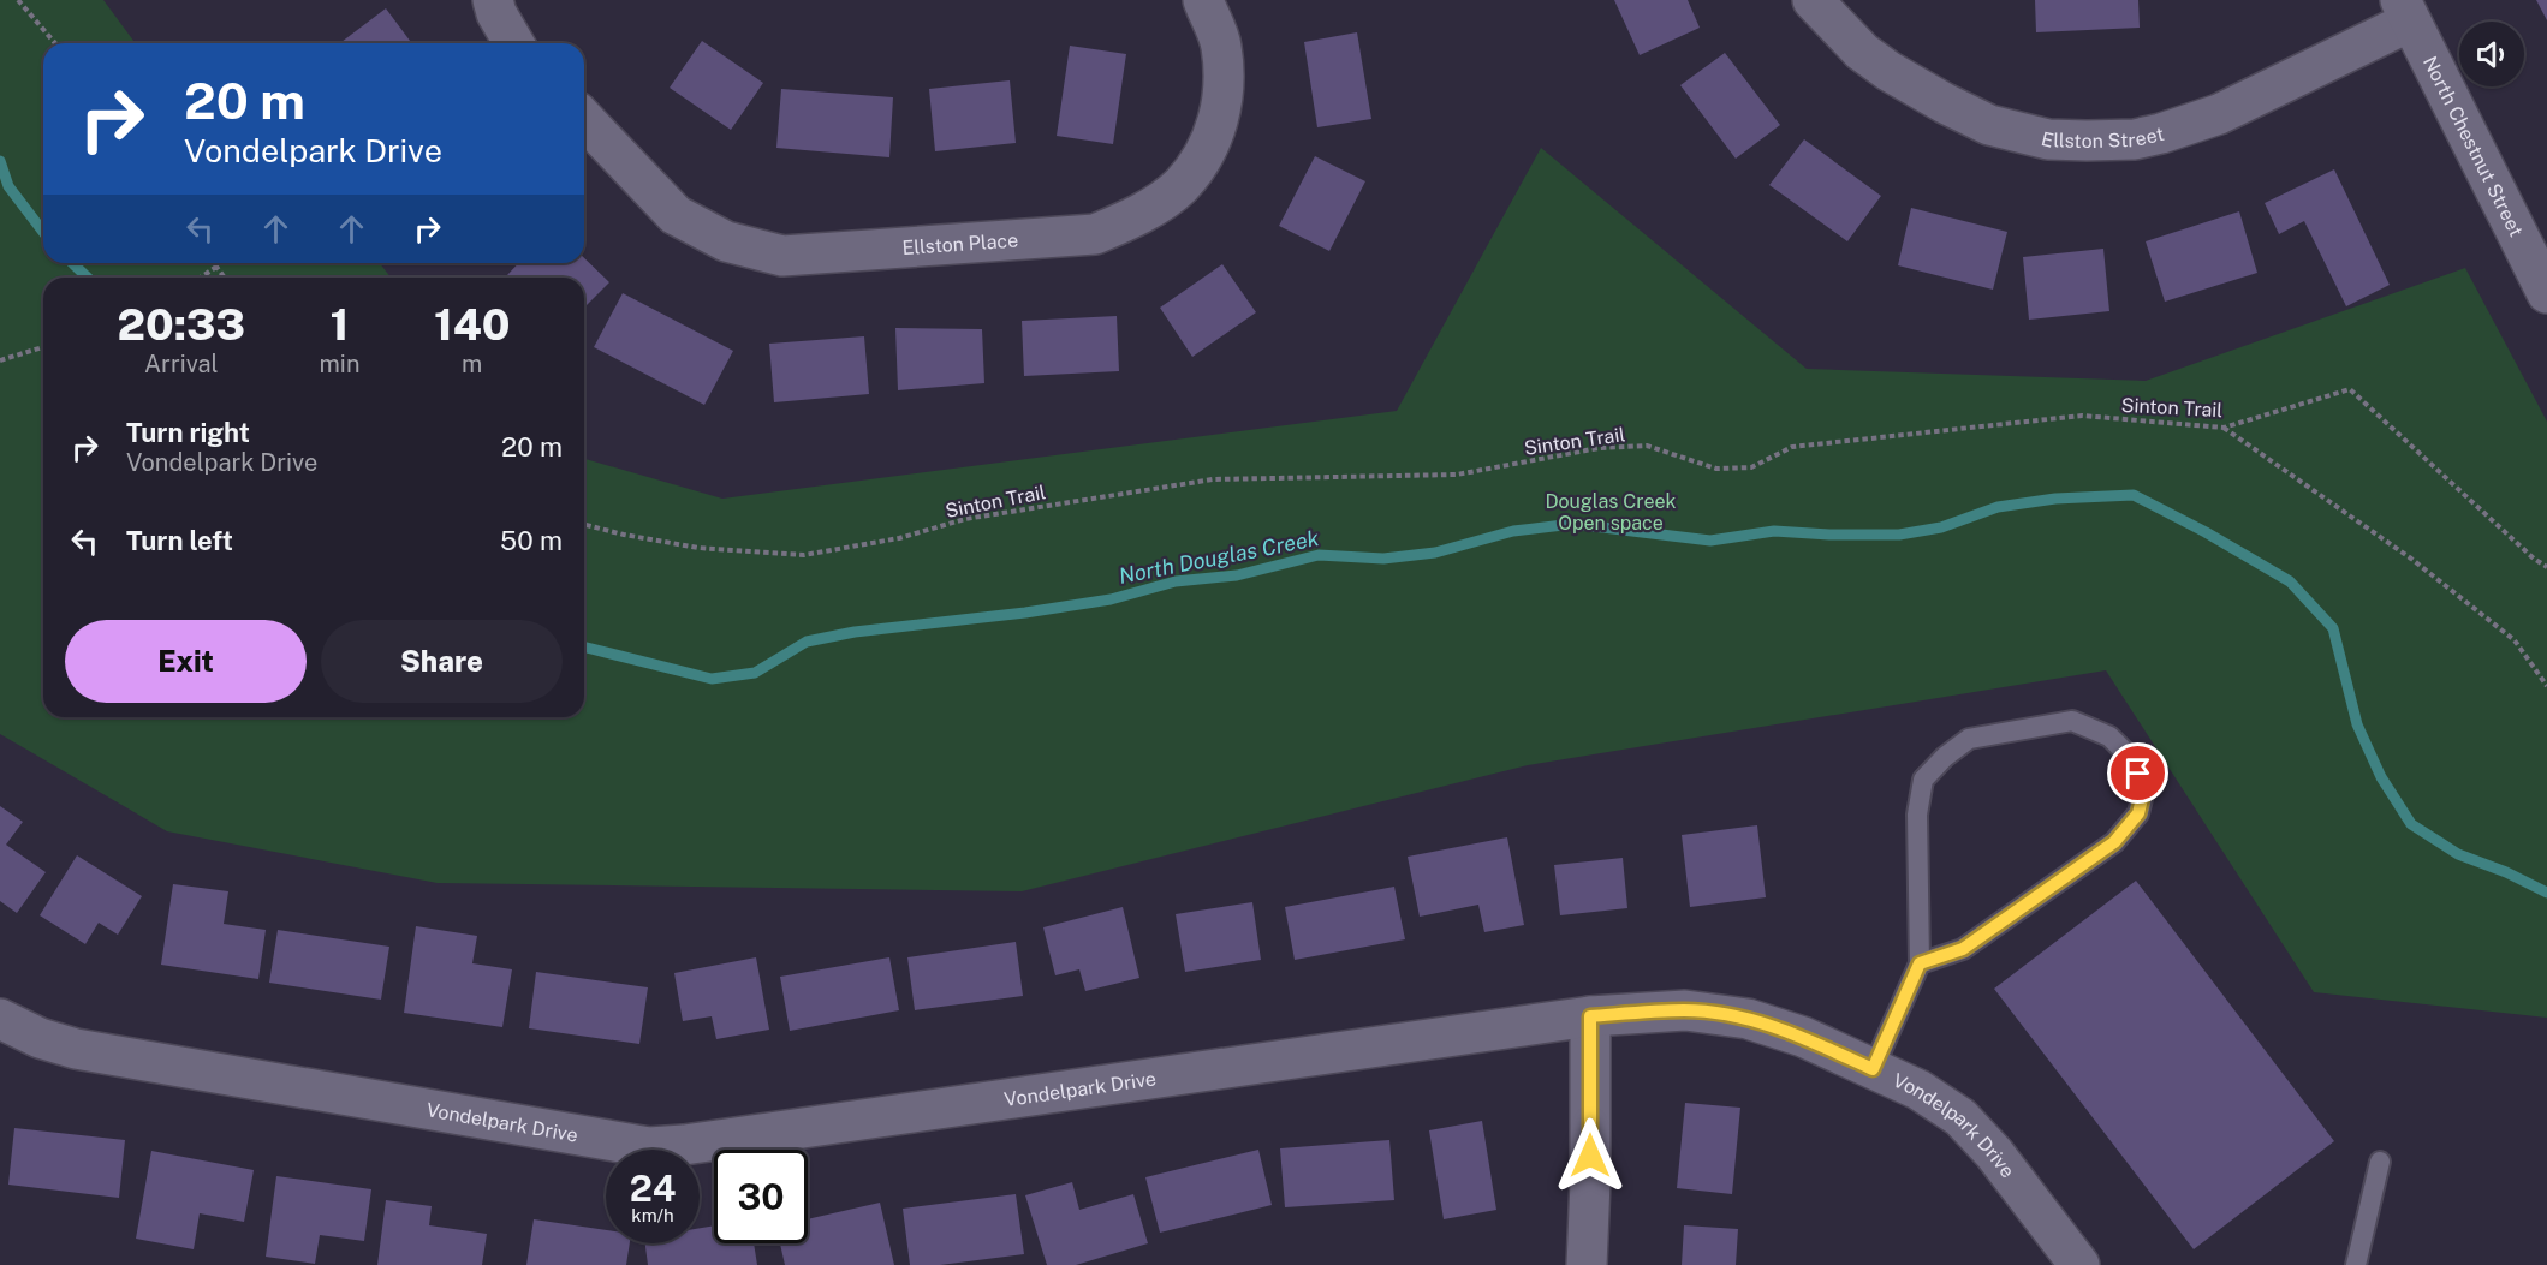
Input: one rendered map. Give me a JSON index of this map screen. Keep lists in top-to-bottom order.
{
  "streets": {
    "street": [
      "Ellston Street",
      "North Chestnut Street",
      "Ellston Place",
      "Vondelpark Drive"
    ],
    "path": ["Sinton Trail"]
  },
  "crossings": [
    ["Ellston Street", "North Chestnut Street"]
  ],
  "water": ["North Douglas Creek"],
  "parks": ["Douglas Creek Open space"],
  "page": {
    "turn": ["20 m", "Vondelpark Drive"],
    "eta": [
      "20:33",
      "Arrival",
      "1",
      "min",
      "140",
      "m"
    ],
    "list": [
      {
        "name": "Turn right",
        "note": "Vondelpark Drive",
        "value": "20 m"
      },
      {
        "name": "Turn left",
        "value": "50 m"
      }
    ],
    "buttons": ["Exit", "Share"],
    "speed": "24 km/h",
    "limit": "30"
  }
}
